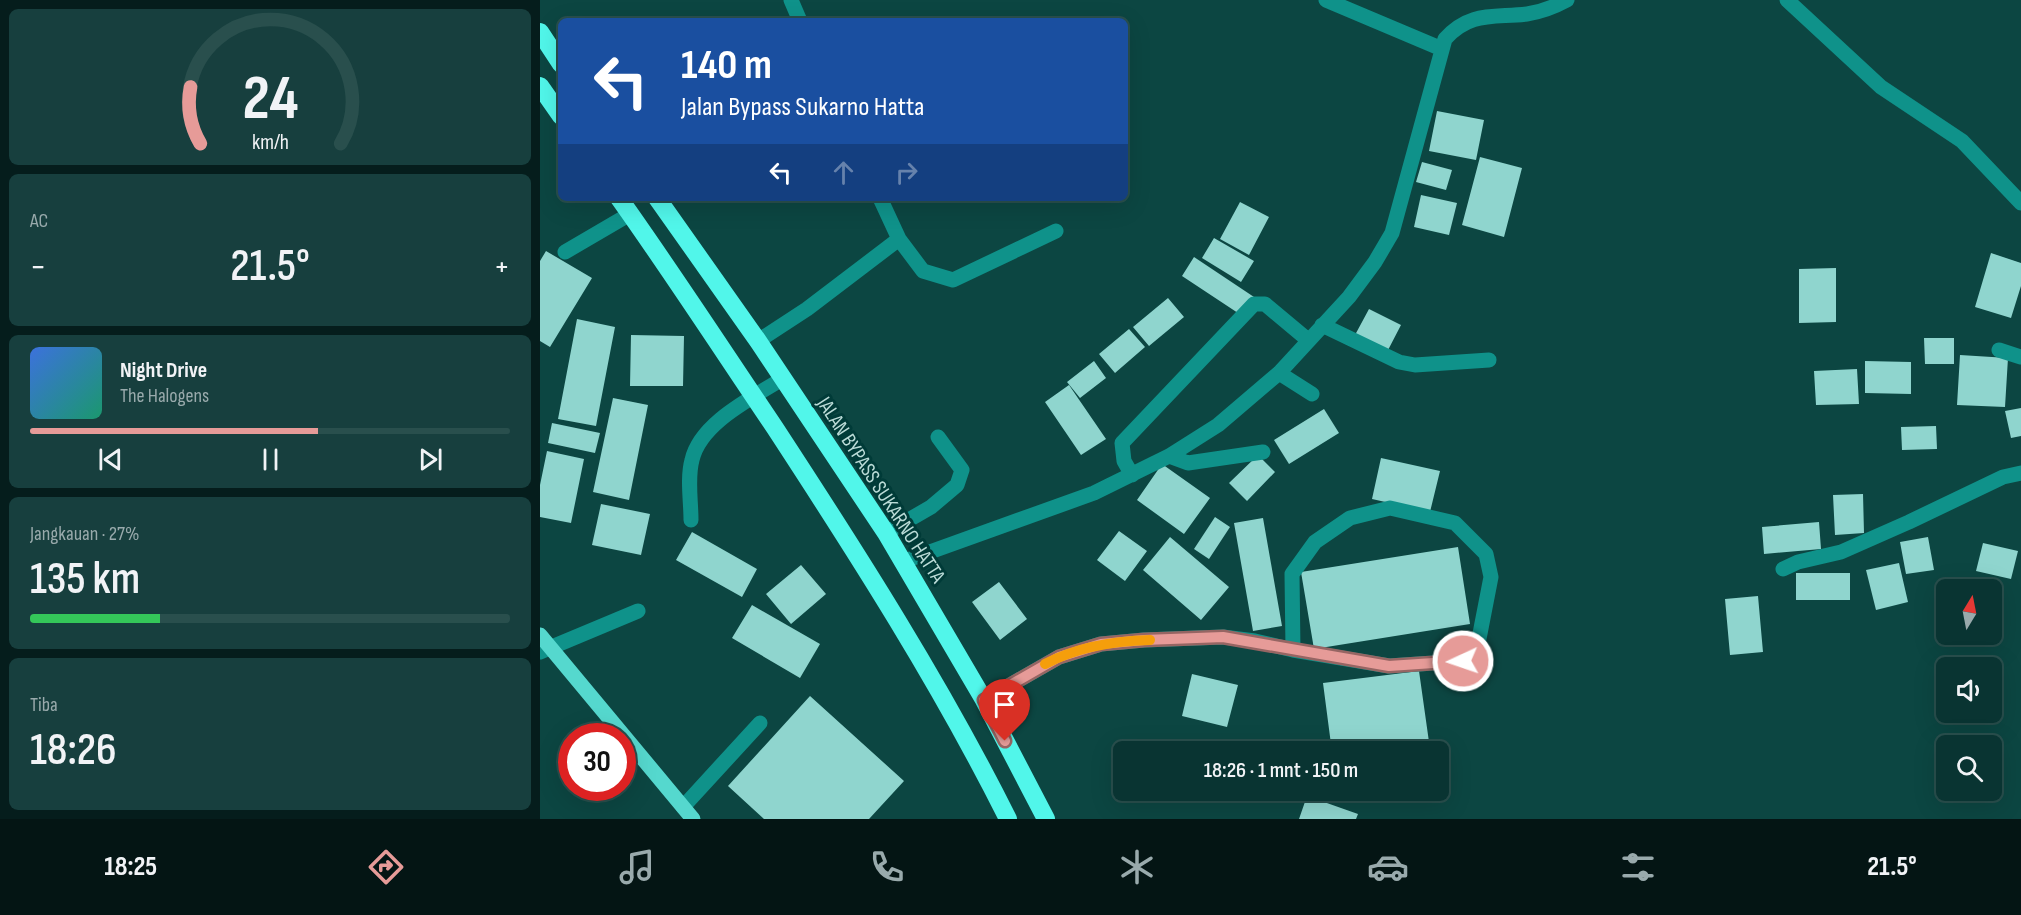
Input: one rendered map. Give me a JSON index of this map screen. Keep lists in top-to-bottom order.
{
  "streets": {
    "highway": ["JALAN BYPASS SUKARNO HATTA"]
  },
  "north": "top",
  "page": {
    "turn": ["140 m", "Jalan Bypass Sukarno Hatta"],
    "tile": [
      "AC",
      ["Jangkauan · 27%", "135 km"],
      ["Tiba", "18:26"]
    ],
    "heat": ["−", "21.5°", "+"],
    "song": ["Night Drive", "The Halogens"],
    "limit": "30",
    "trip": "18:26 · 1 mnt · 150 m",
    "tabs": ["18:25", "21.5°"],
    "gauge": ["24", "km/h"]
  }
}
